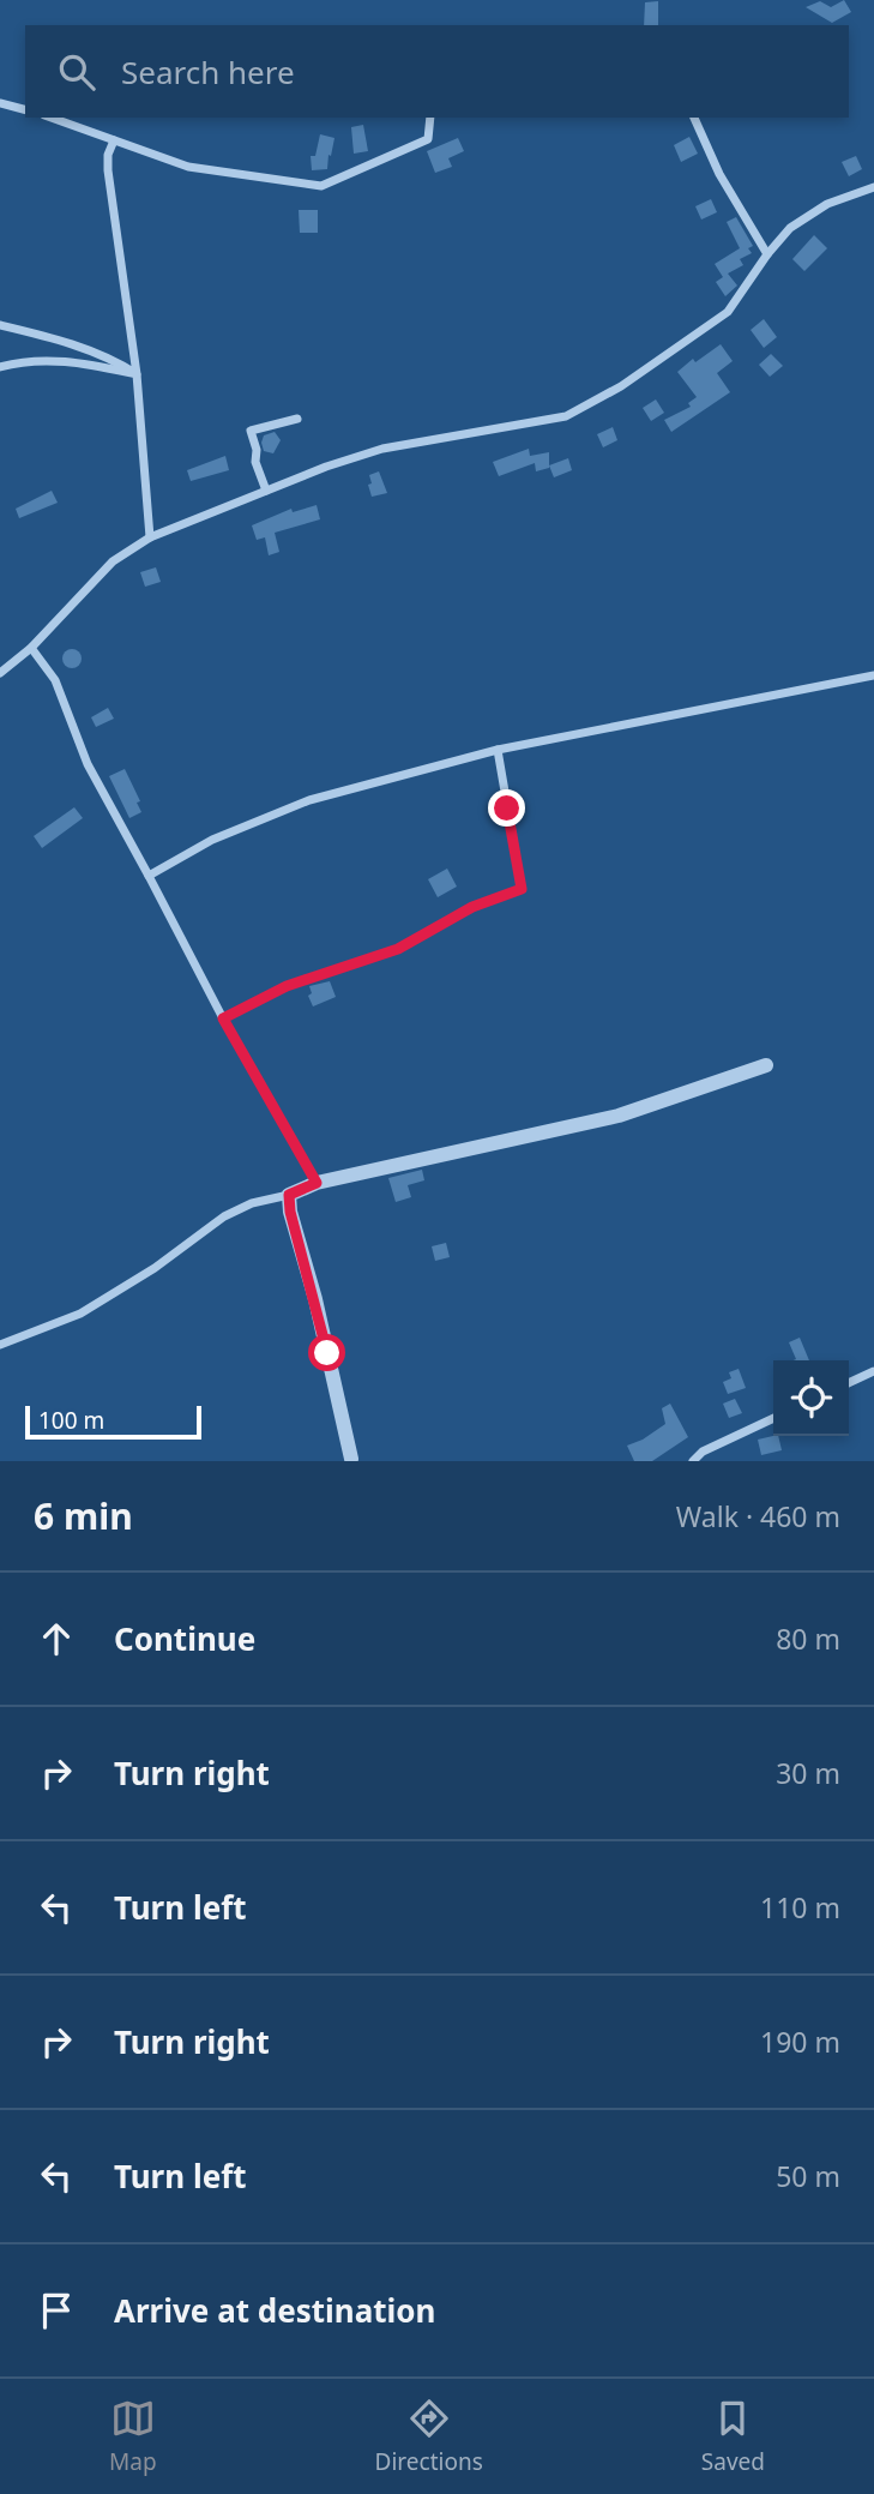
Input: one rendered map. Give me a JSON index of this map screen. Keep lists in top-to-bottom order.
{
  "scale_bar": "100 m",
  "page": {
    "search": "Search here",
    "scale": "100 m",
    "heading": ["6 min", "Walk · 460 m"],
    "list": [
      ["Continue", "80 m"],
      ["Turn right", "30 m"],
      ["Turn left", "110 m"],
      ["Turn right", "190 m"],
      ["Turn left", "50 m"],
      "Arrive at destination"
    ],
    "nav": ["Map", "Directions", "Saved"]
  }
}
